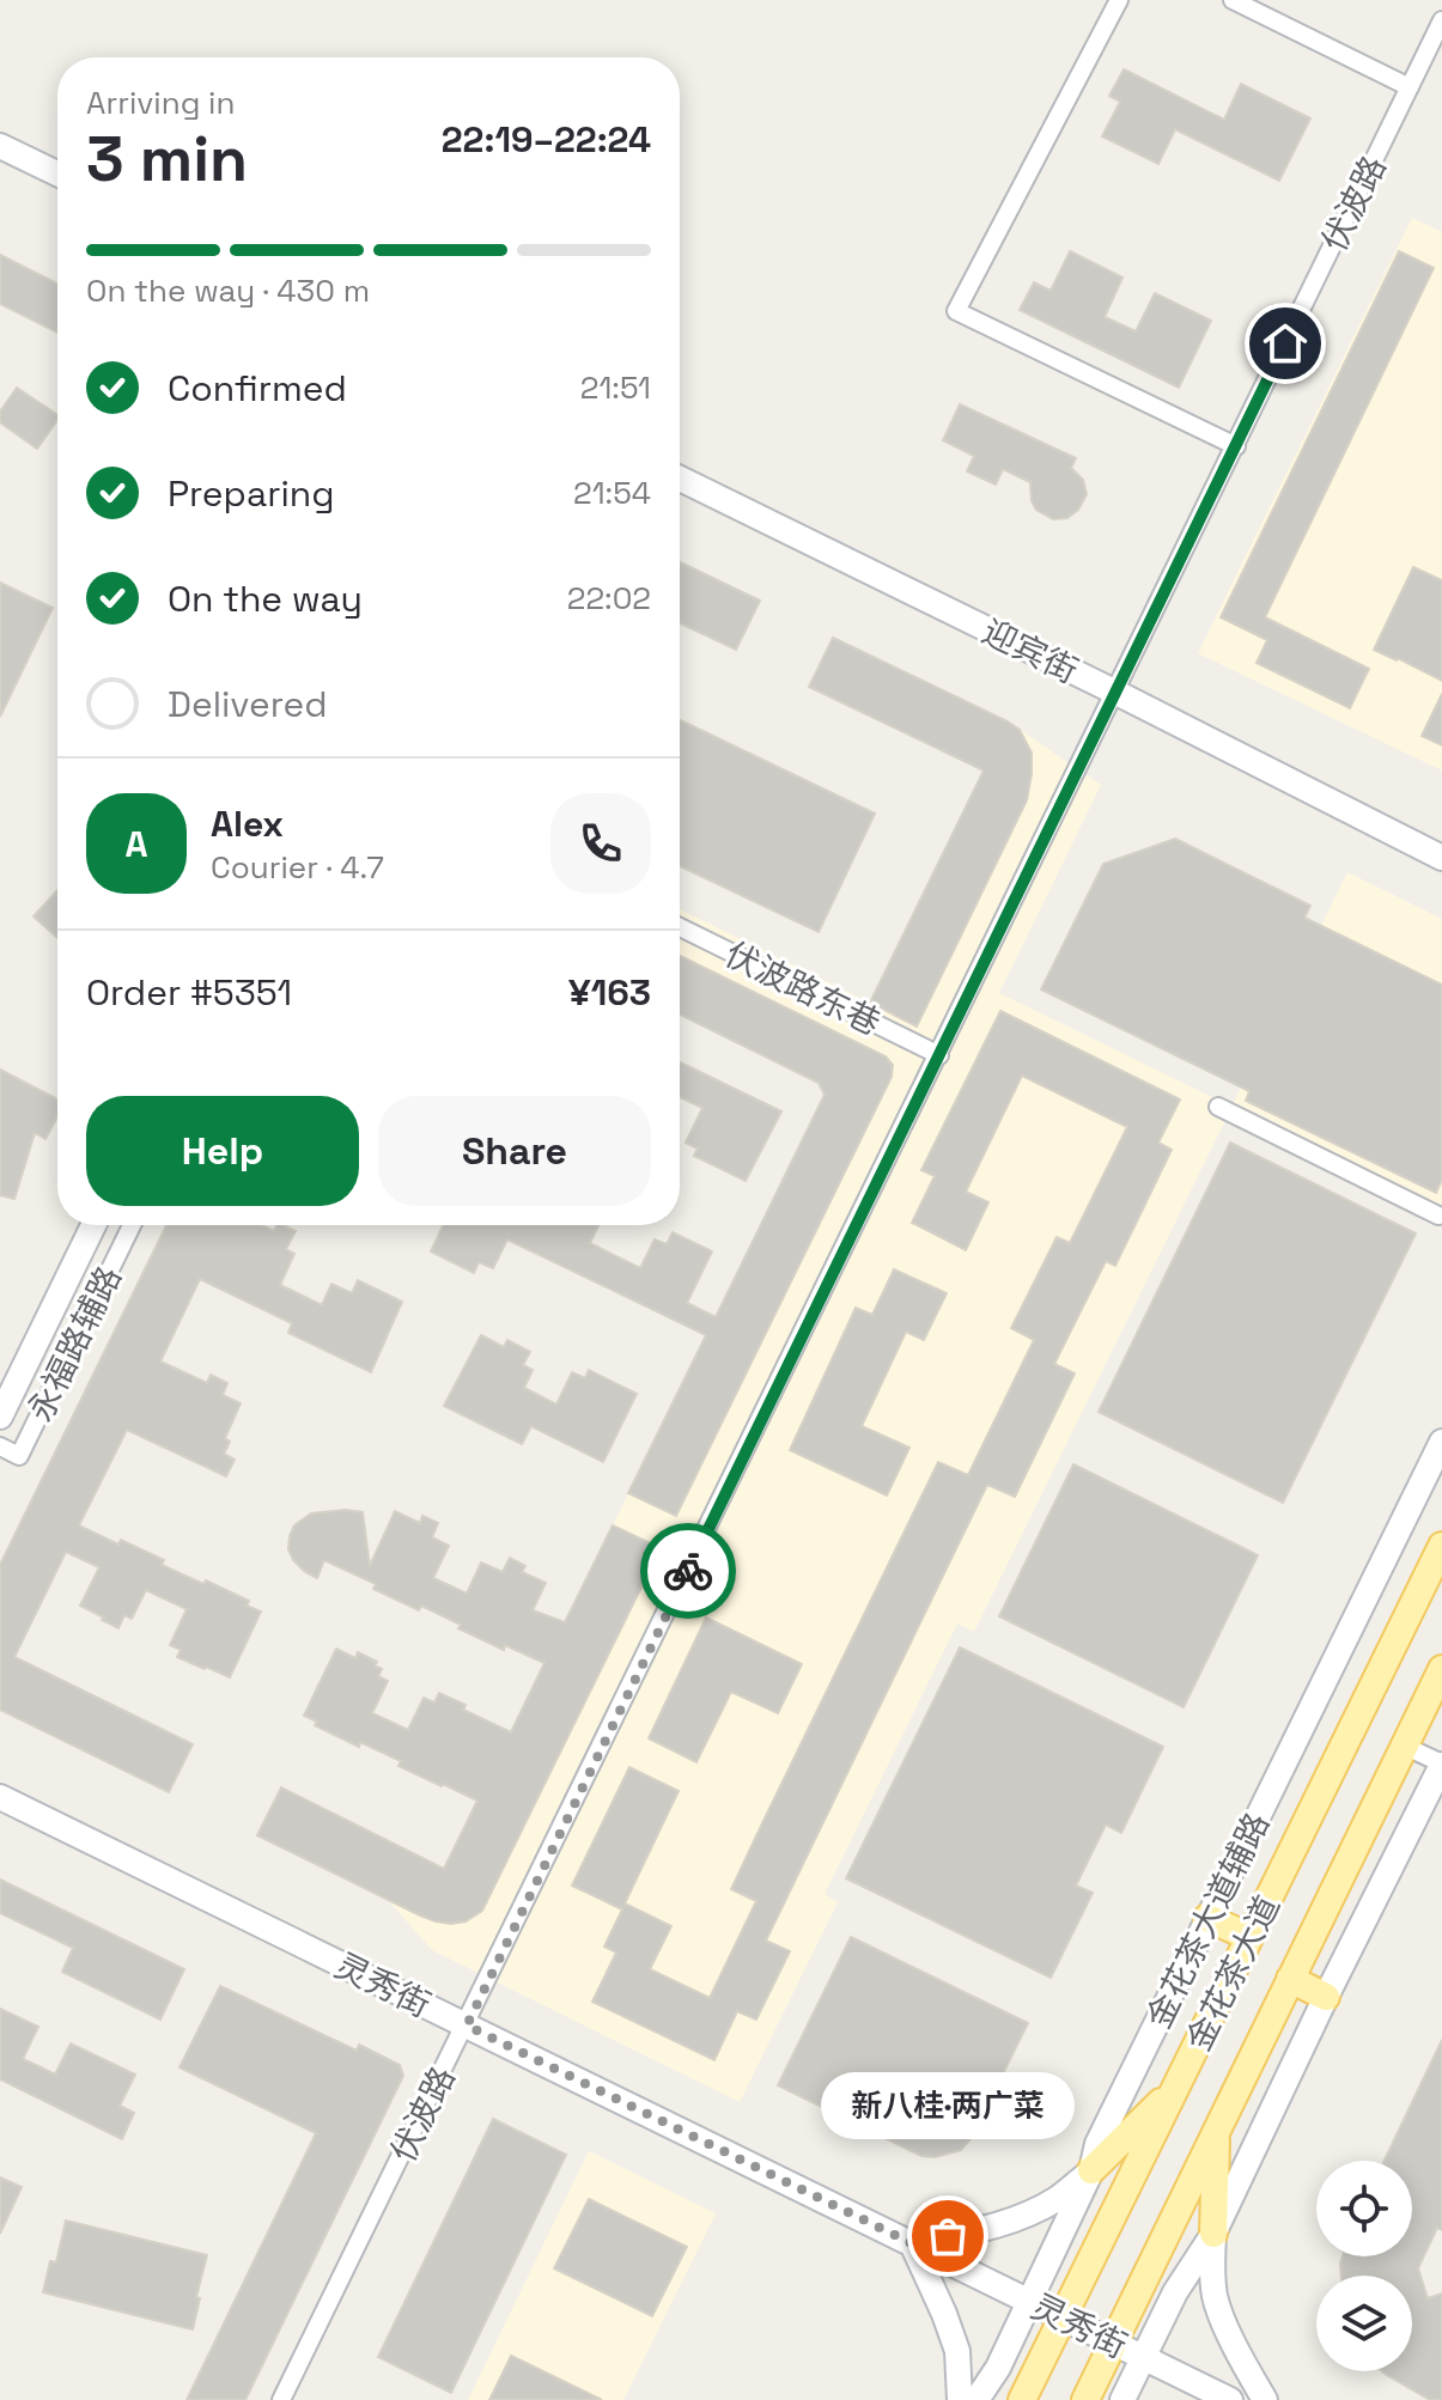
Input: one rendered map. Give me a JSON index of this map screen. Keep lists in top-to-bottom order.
{
  "streets": {
    "main road": [
      "迎宾街",
      "金花茶大道辅路",
      "金花茶大道",
      "灵秀街"
    ],
    "street": ["伏波路", "伏波路东巷", "永福路辅路"]
  },
  "crossings": [
    ["伏波路", "迎宾街"],
    ["伏波路", "伏波路东巷"],
    ["伏波路", "灵秀街"],
    ["金花茶大道辅路", "灵秀街"],
    ["金花茶大道", "灵秀街"]
  ],
  "places": ["新八桂·两广菜"],
  "page": {
    "heading": ["3 min", "Arriving in", "22:19–22:24"],
    "panel": [
      "Alex",
      "Courier · 4.7",
      "Order #5351",
      "¥163"
    ],
    "bar": "On the way · 430 m",
    "list": [
      ["Confirmed", "21:51"],
      ["Preparing", "21:54"],
      ["On the way", "22:02"],
      "Delivered"
    ],
    "round": "A",
    "buttons": ["Help", "Share"],
    "bubble": "新八桂·两广菜"
  }
}
